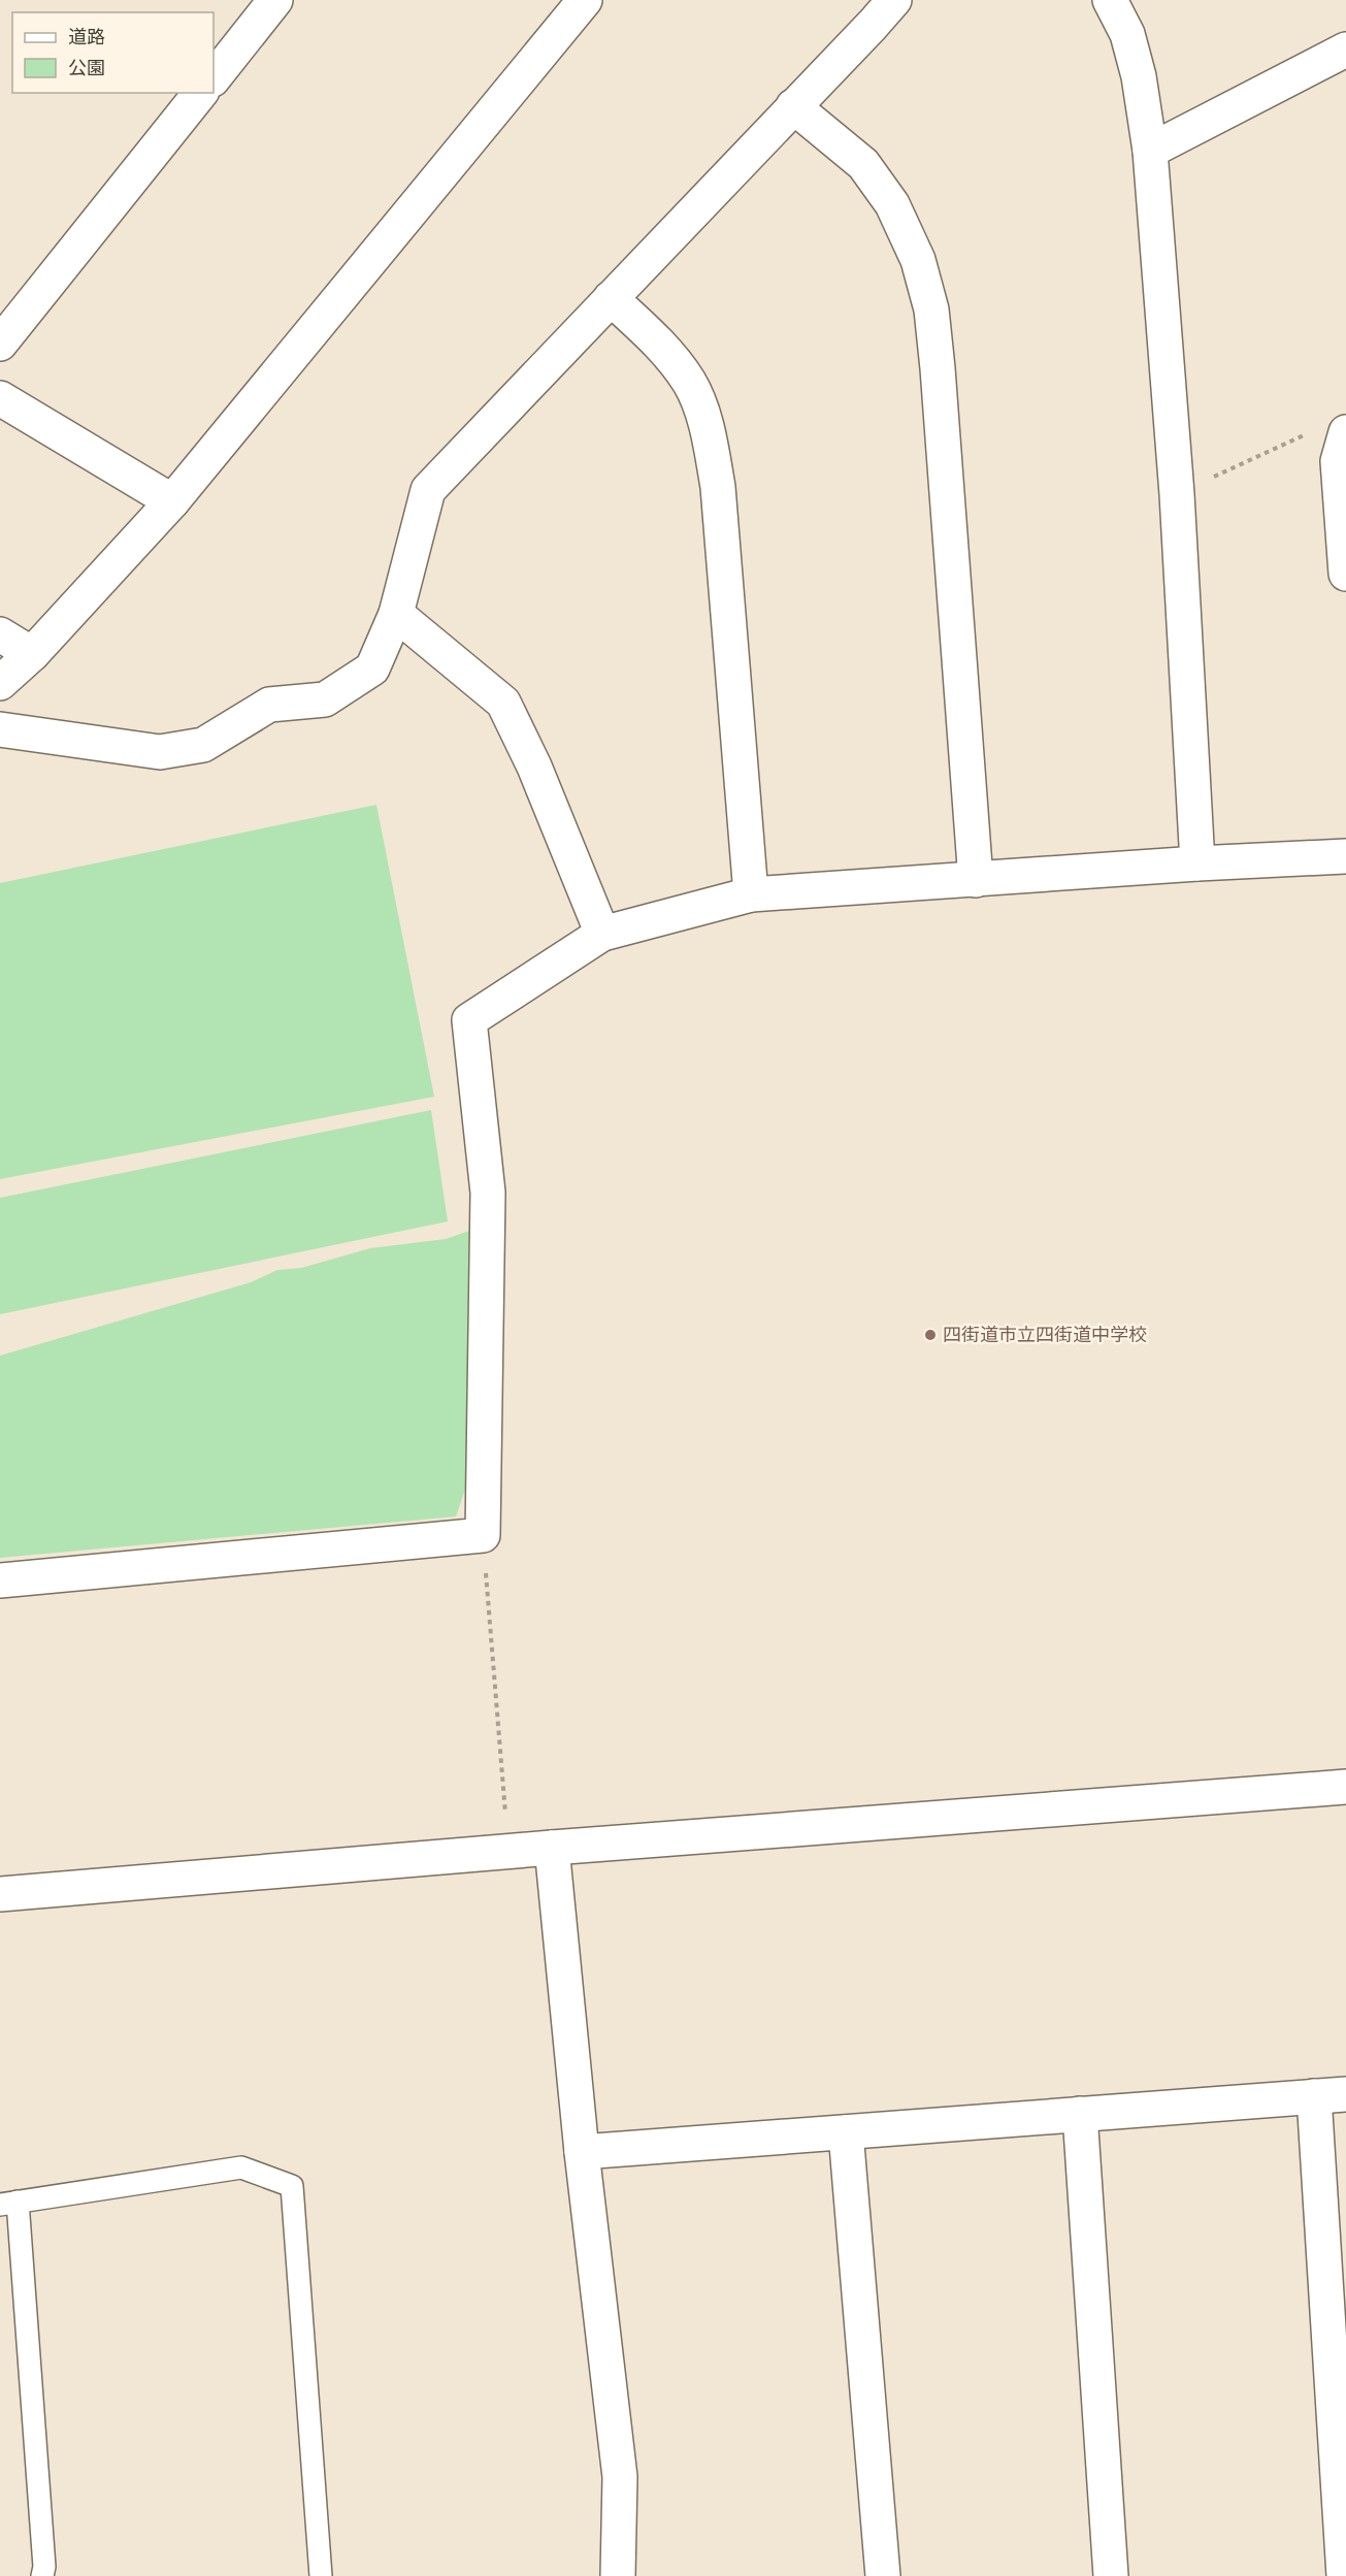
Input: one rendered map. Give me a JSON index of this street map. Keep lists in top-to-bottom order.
{
  "places": ["四街道市立四街道中学校"],
  "legend": ["道路", "公園"]
}
